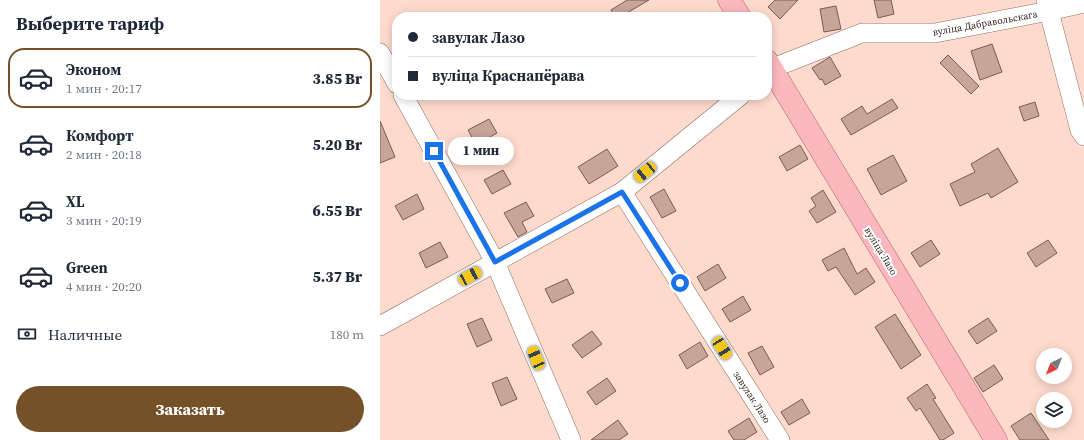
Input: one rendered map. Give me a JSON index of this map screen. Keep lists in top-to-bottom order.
{
  "streets": {
    "main road": ["вуліца Лазо"],
    "street": ["вуліца Дабравольскага", "завулак Лазо"]
  },
  "north": "bottom left",
  "page": {
    "heading": "Выберите тариф",
    "banner": ["завулак Лазо", "вуліца Краснапёрава"],
    "list": [
      {
        "name": "Эконом",
        "note": "1 мин · 20:17",
        "value": "3.85 Br"
      },
      {
        "name": "Комфорт",
        "note": "2 мин · 20:18",
        "value": "5.20 Br"
      },
      {
        "name": "XL",
        "note": "3 мин · 20:19",
        "value": "6.55 Br"
      },
      {
        "name": "Green",
        "note": "4 мин · 20:20",
        "value": "5.37 Br"
      }
    ],
    "bubble": "1 мин",
    "pay": ["Наличные", "180 m"],
    "buttons": "Заказать"
  }
}
